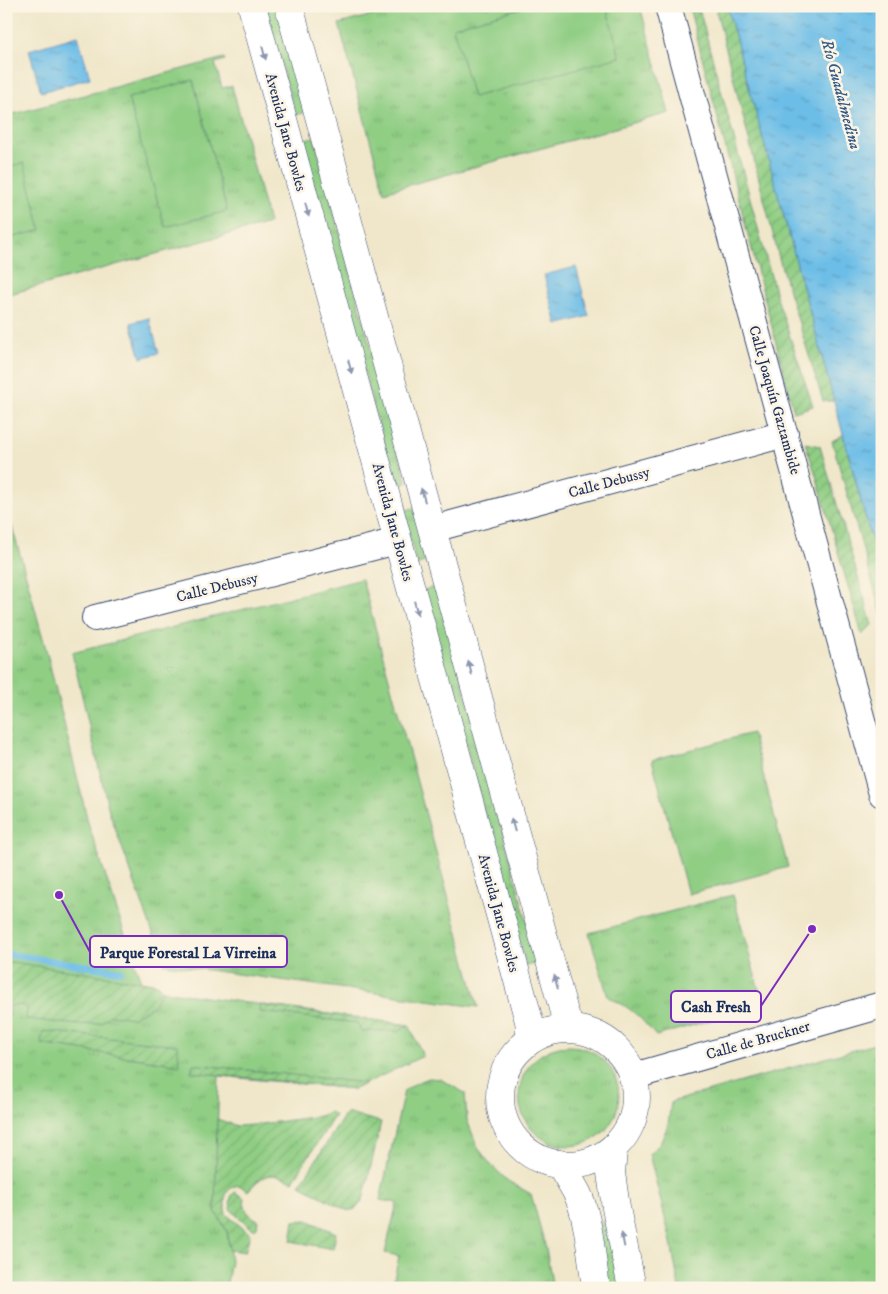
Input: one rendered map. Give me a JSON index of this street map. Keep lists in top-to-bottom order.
{
  "streets": {
    "main road": ["Avenida Jane Bowles"],
    "street": ["Calle Joaquín Gaztambide", "Calle Debussy", "Calle de Bruckner"]
  },
  "crossings": [
    ["Avenida Jane Bowles", "Calle Debussy"],
    ["Avenida Jane Bowles", "Calle de Bruckner"],
    ["Calle Joaquín Gaztambide", "Calle Debussy"]
  ],
  "water": ["Río Guadalmedina"],
  "places": ["Parque Forestal La Virreina", "Cash Fresh"]
}
